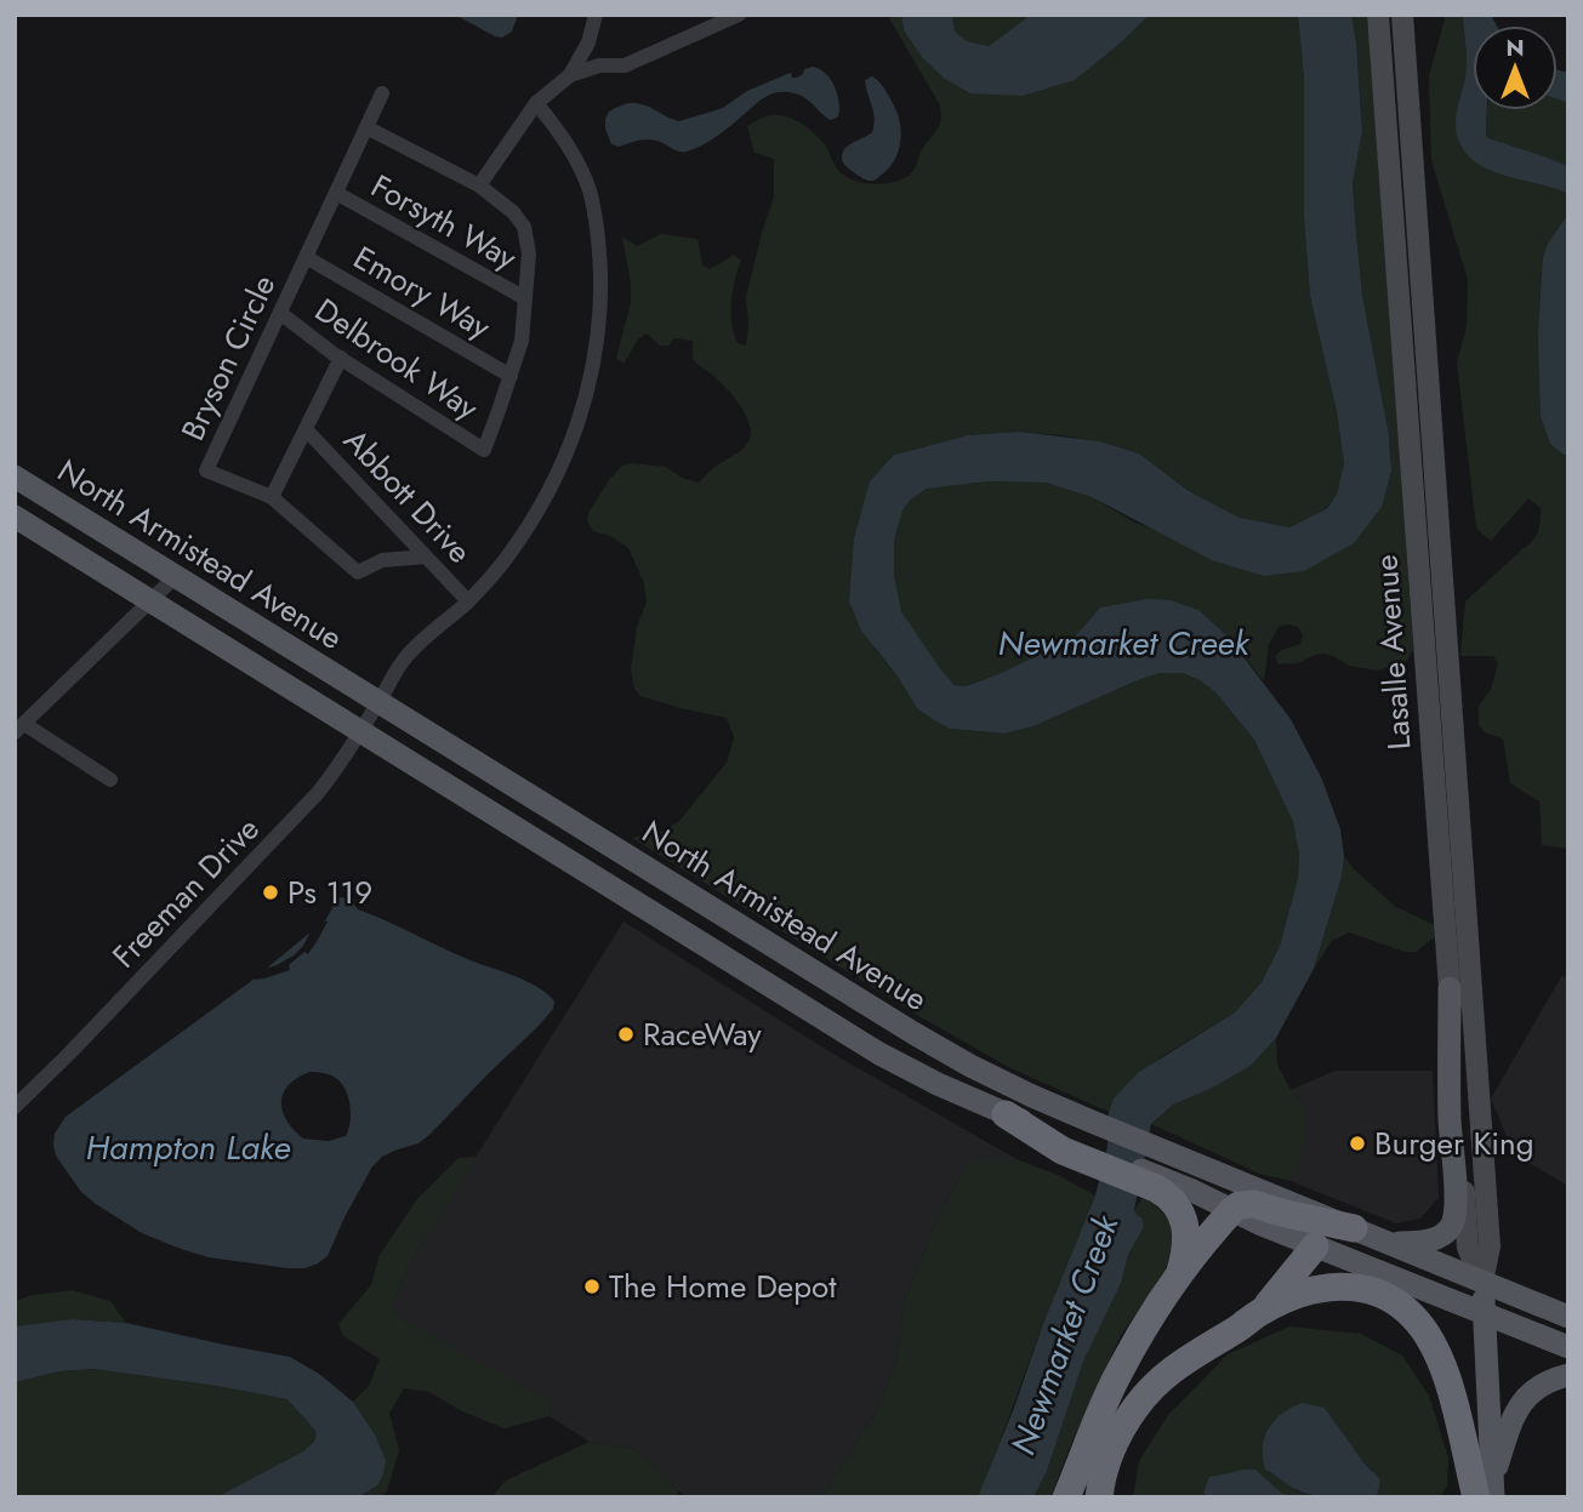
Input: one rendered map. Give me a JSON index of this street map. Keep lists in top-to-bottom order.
{
  "streets": {
    "main road": ["North Armistead Avenue", "Lasalle Avenue"],
    "street": [
      "Forsyth Way",
      "Emory Way",
      "Bryson Circle",
      "Delbrook Way",
      "Abbott Drive",
      "Freeman Drive"
    ]
  },
  "crossings": [
    ["Forsyth Way", "Bryson Circle"],
    ["Emory Way", "Bryson Circle"],
    ["Emory Way", "Delbrook Way"],
    ["Bryson Circle", "Delbrook Way"],
    ["Bryson Circle", "Abbott Drive"],
    ["Abbott Drive", "Freeman Drive"],
    ["North Armistead Avenue", "Lasalle Avenue"],
    ["North Armistead Avenue", "Freeman Drive"]
  ],
  "water": ["Newmarket Creek", "Hampton Lake"],
  "places": [
    "Ps 119",
    "RaceWay",
    "Burger King",
    "The Home Depot"
  ],
  "north": "top"
}
